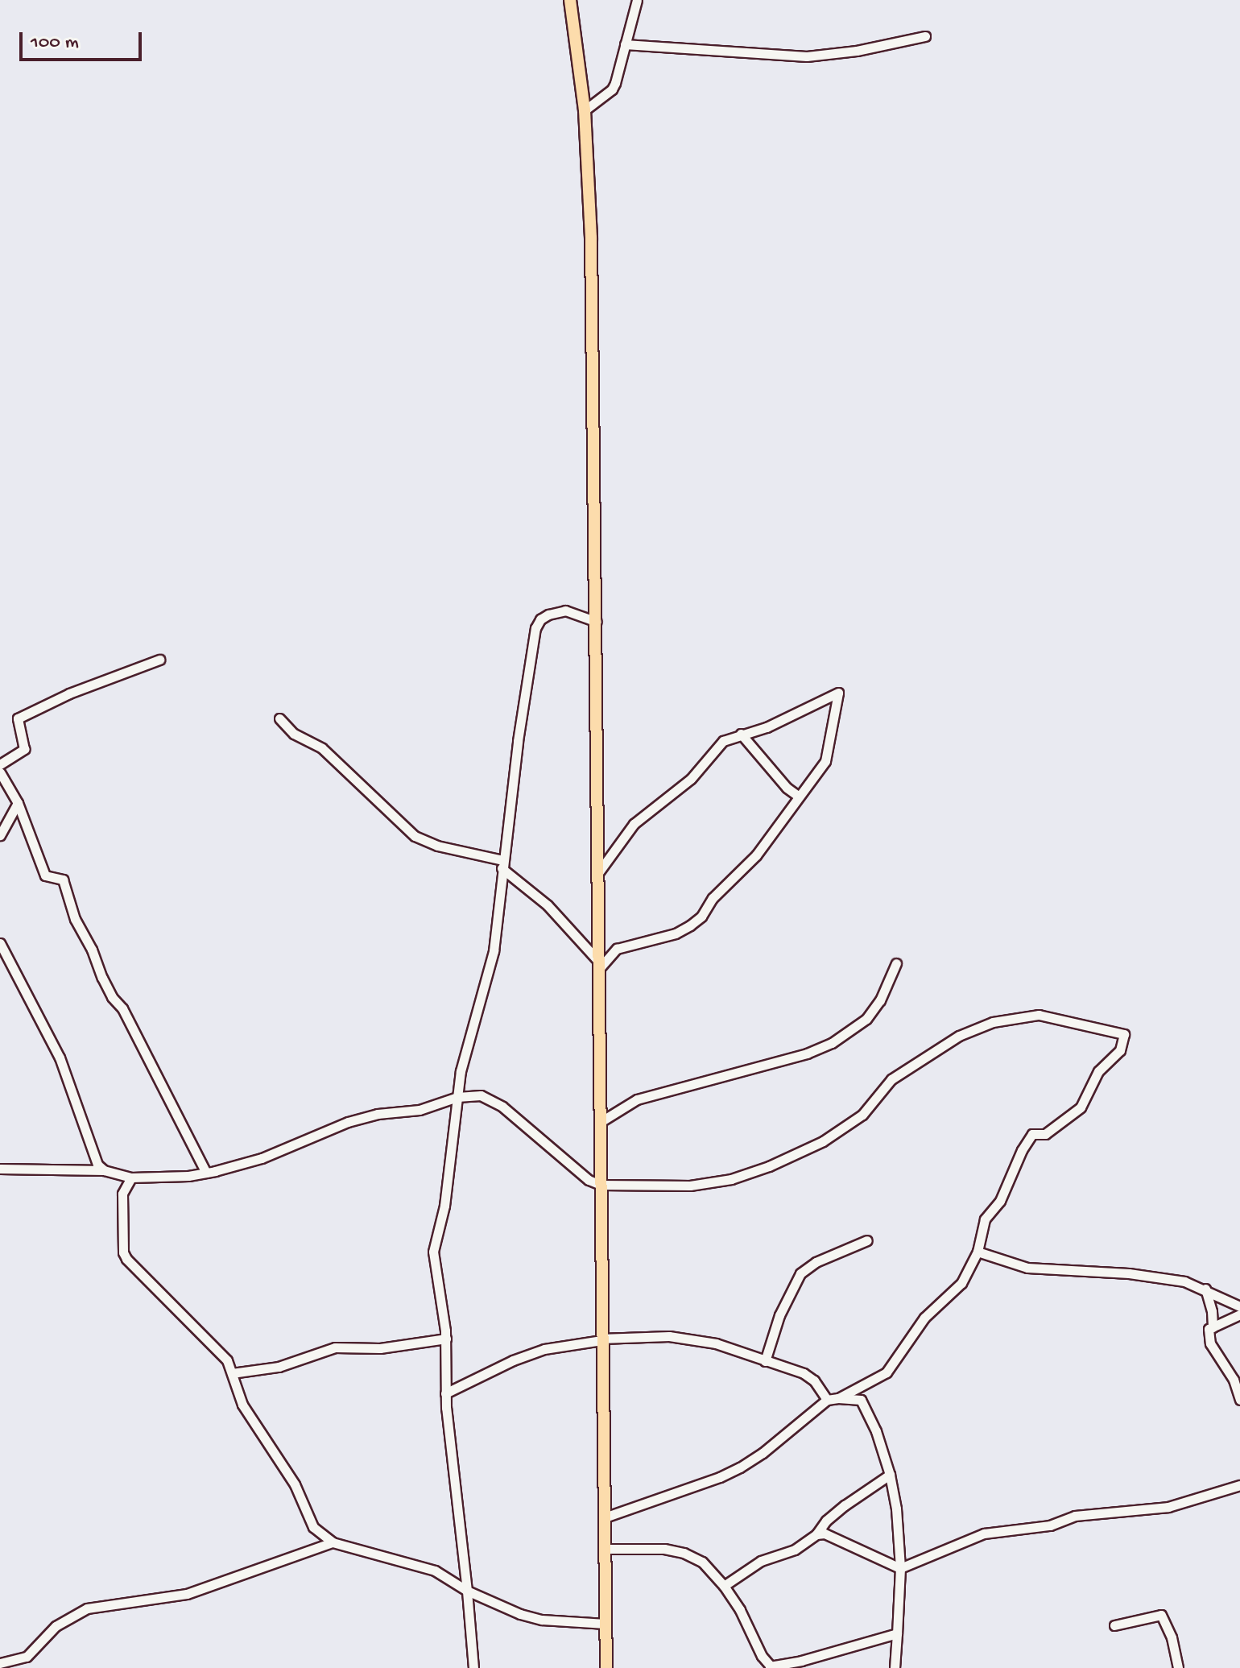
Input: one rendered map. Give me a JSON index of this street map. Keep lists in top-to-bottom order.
{
  "scale_bar": "100 m"
}
